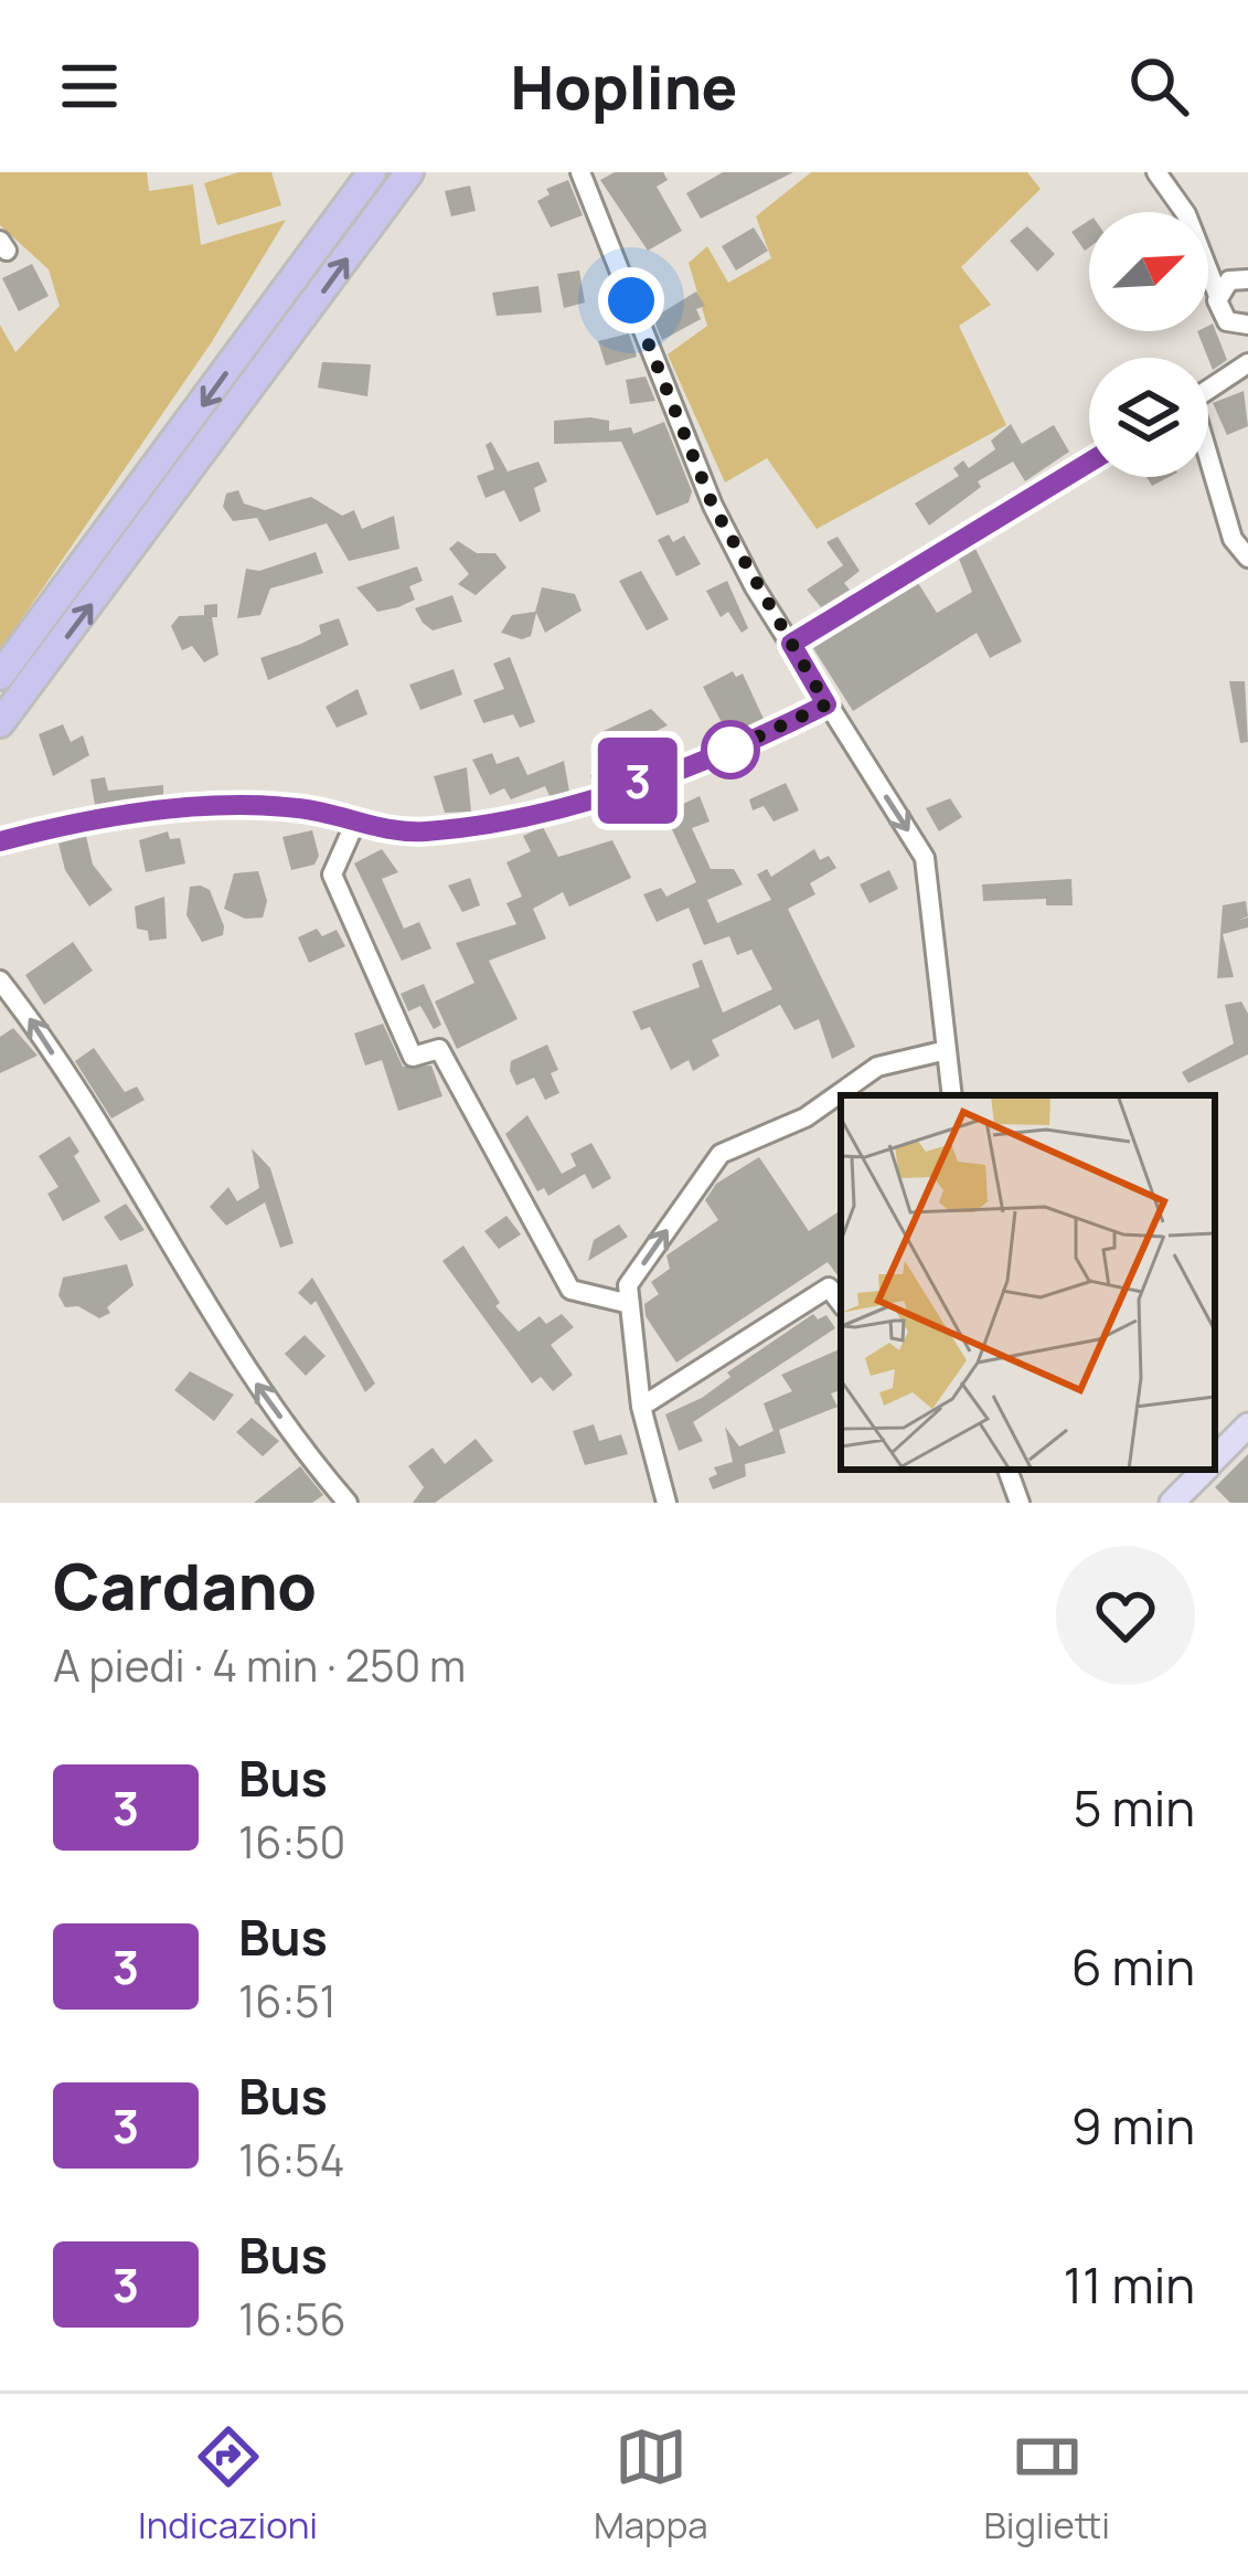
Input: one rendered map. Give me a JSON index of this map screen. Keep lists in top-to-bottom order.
{
  "lines": ["bus line 3"],
  "north": "top right",
  "page": {
    "header": "Hopline",
    "on_map": "3",
    "heading": ["Cardano", "A piedi · 4 min · 250 m"],
    "list": [
      {
        "mark": "3",
        "name": "Bus",
        "note": "16:50",
        "value": "5 min"
      },
      {
        "mark": "3",
        "name": "Bus",
        "note": "16:51",
        "value": "6 min"
      },
      {
        "mark": "3",
        "name": "Bus",
        "note": "16:54",
        "value": "9 min"
      },
      {
        "mark": "3",
        "name": "Bus",
        "note": "16:56",
        "value": "11 min"
      }
    ],
    "tabs": ["Indicazioni", "Mappa", "Biglietti"]
  }
}
